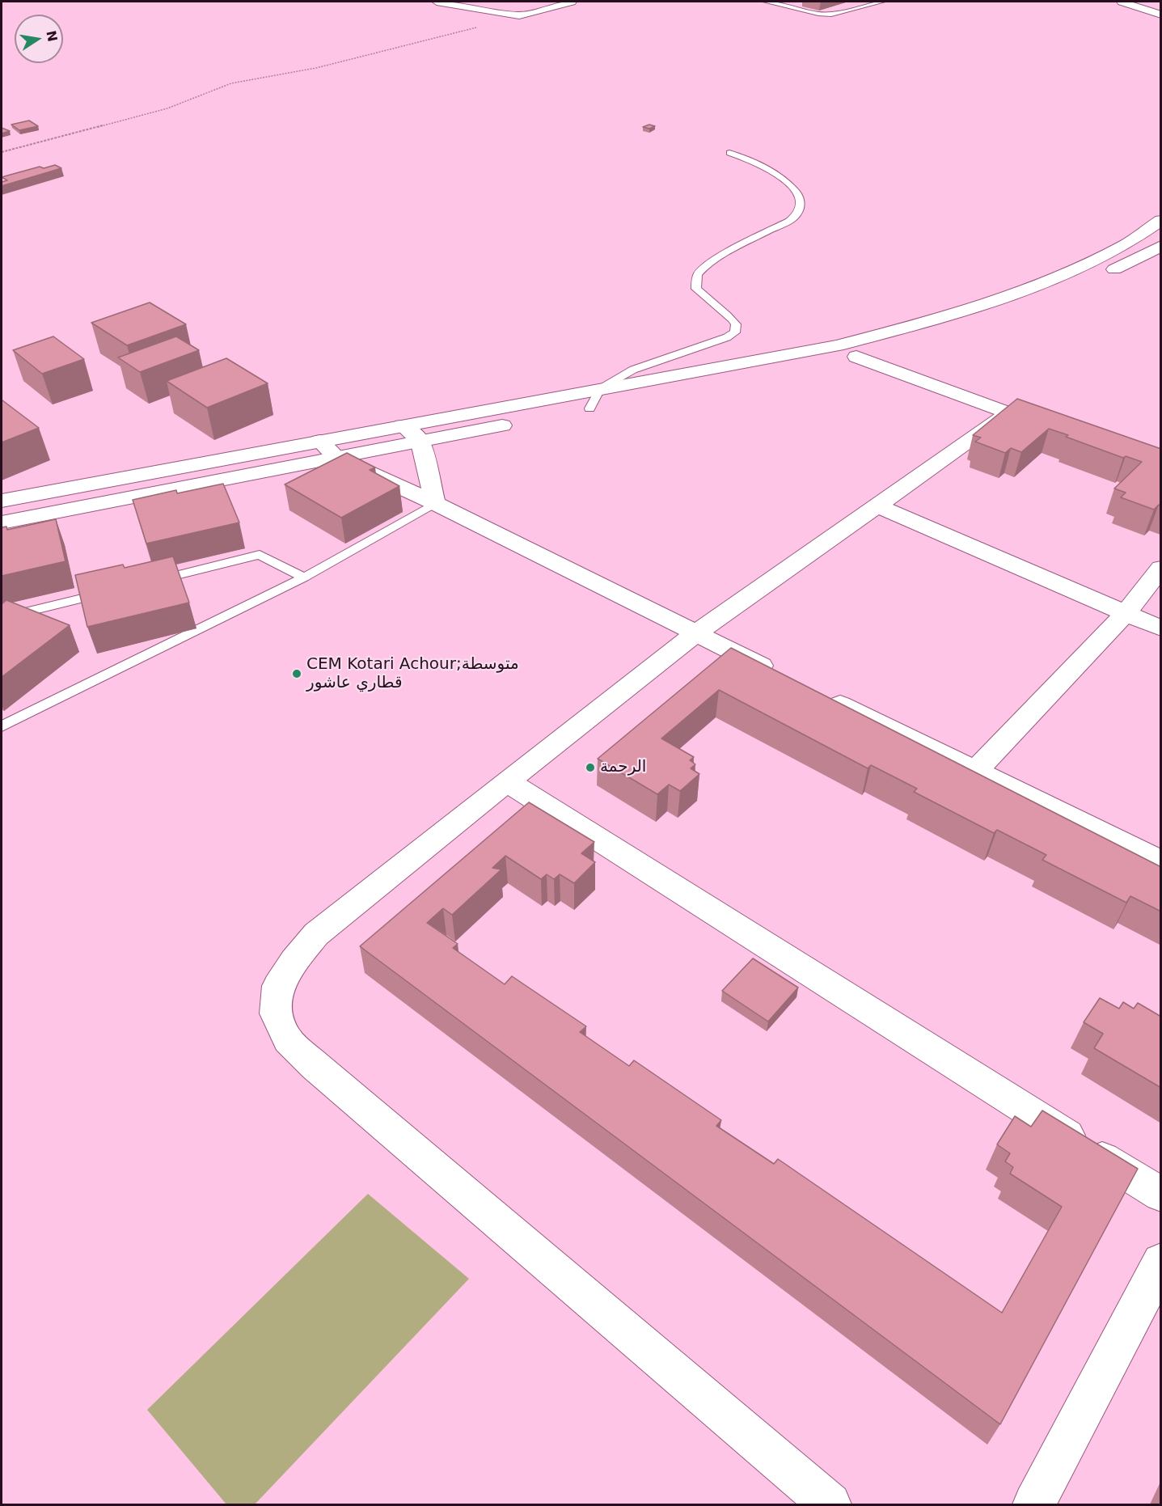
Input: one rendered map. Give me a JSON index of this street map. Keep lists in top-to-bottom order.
{
  "places": ["CEM Kotari Achour;متوسطة قطاري عاشور", "الرحمة"],
  "north": "right"
}
